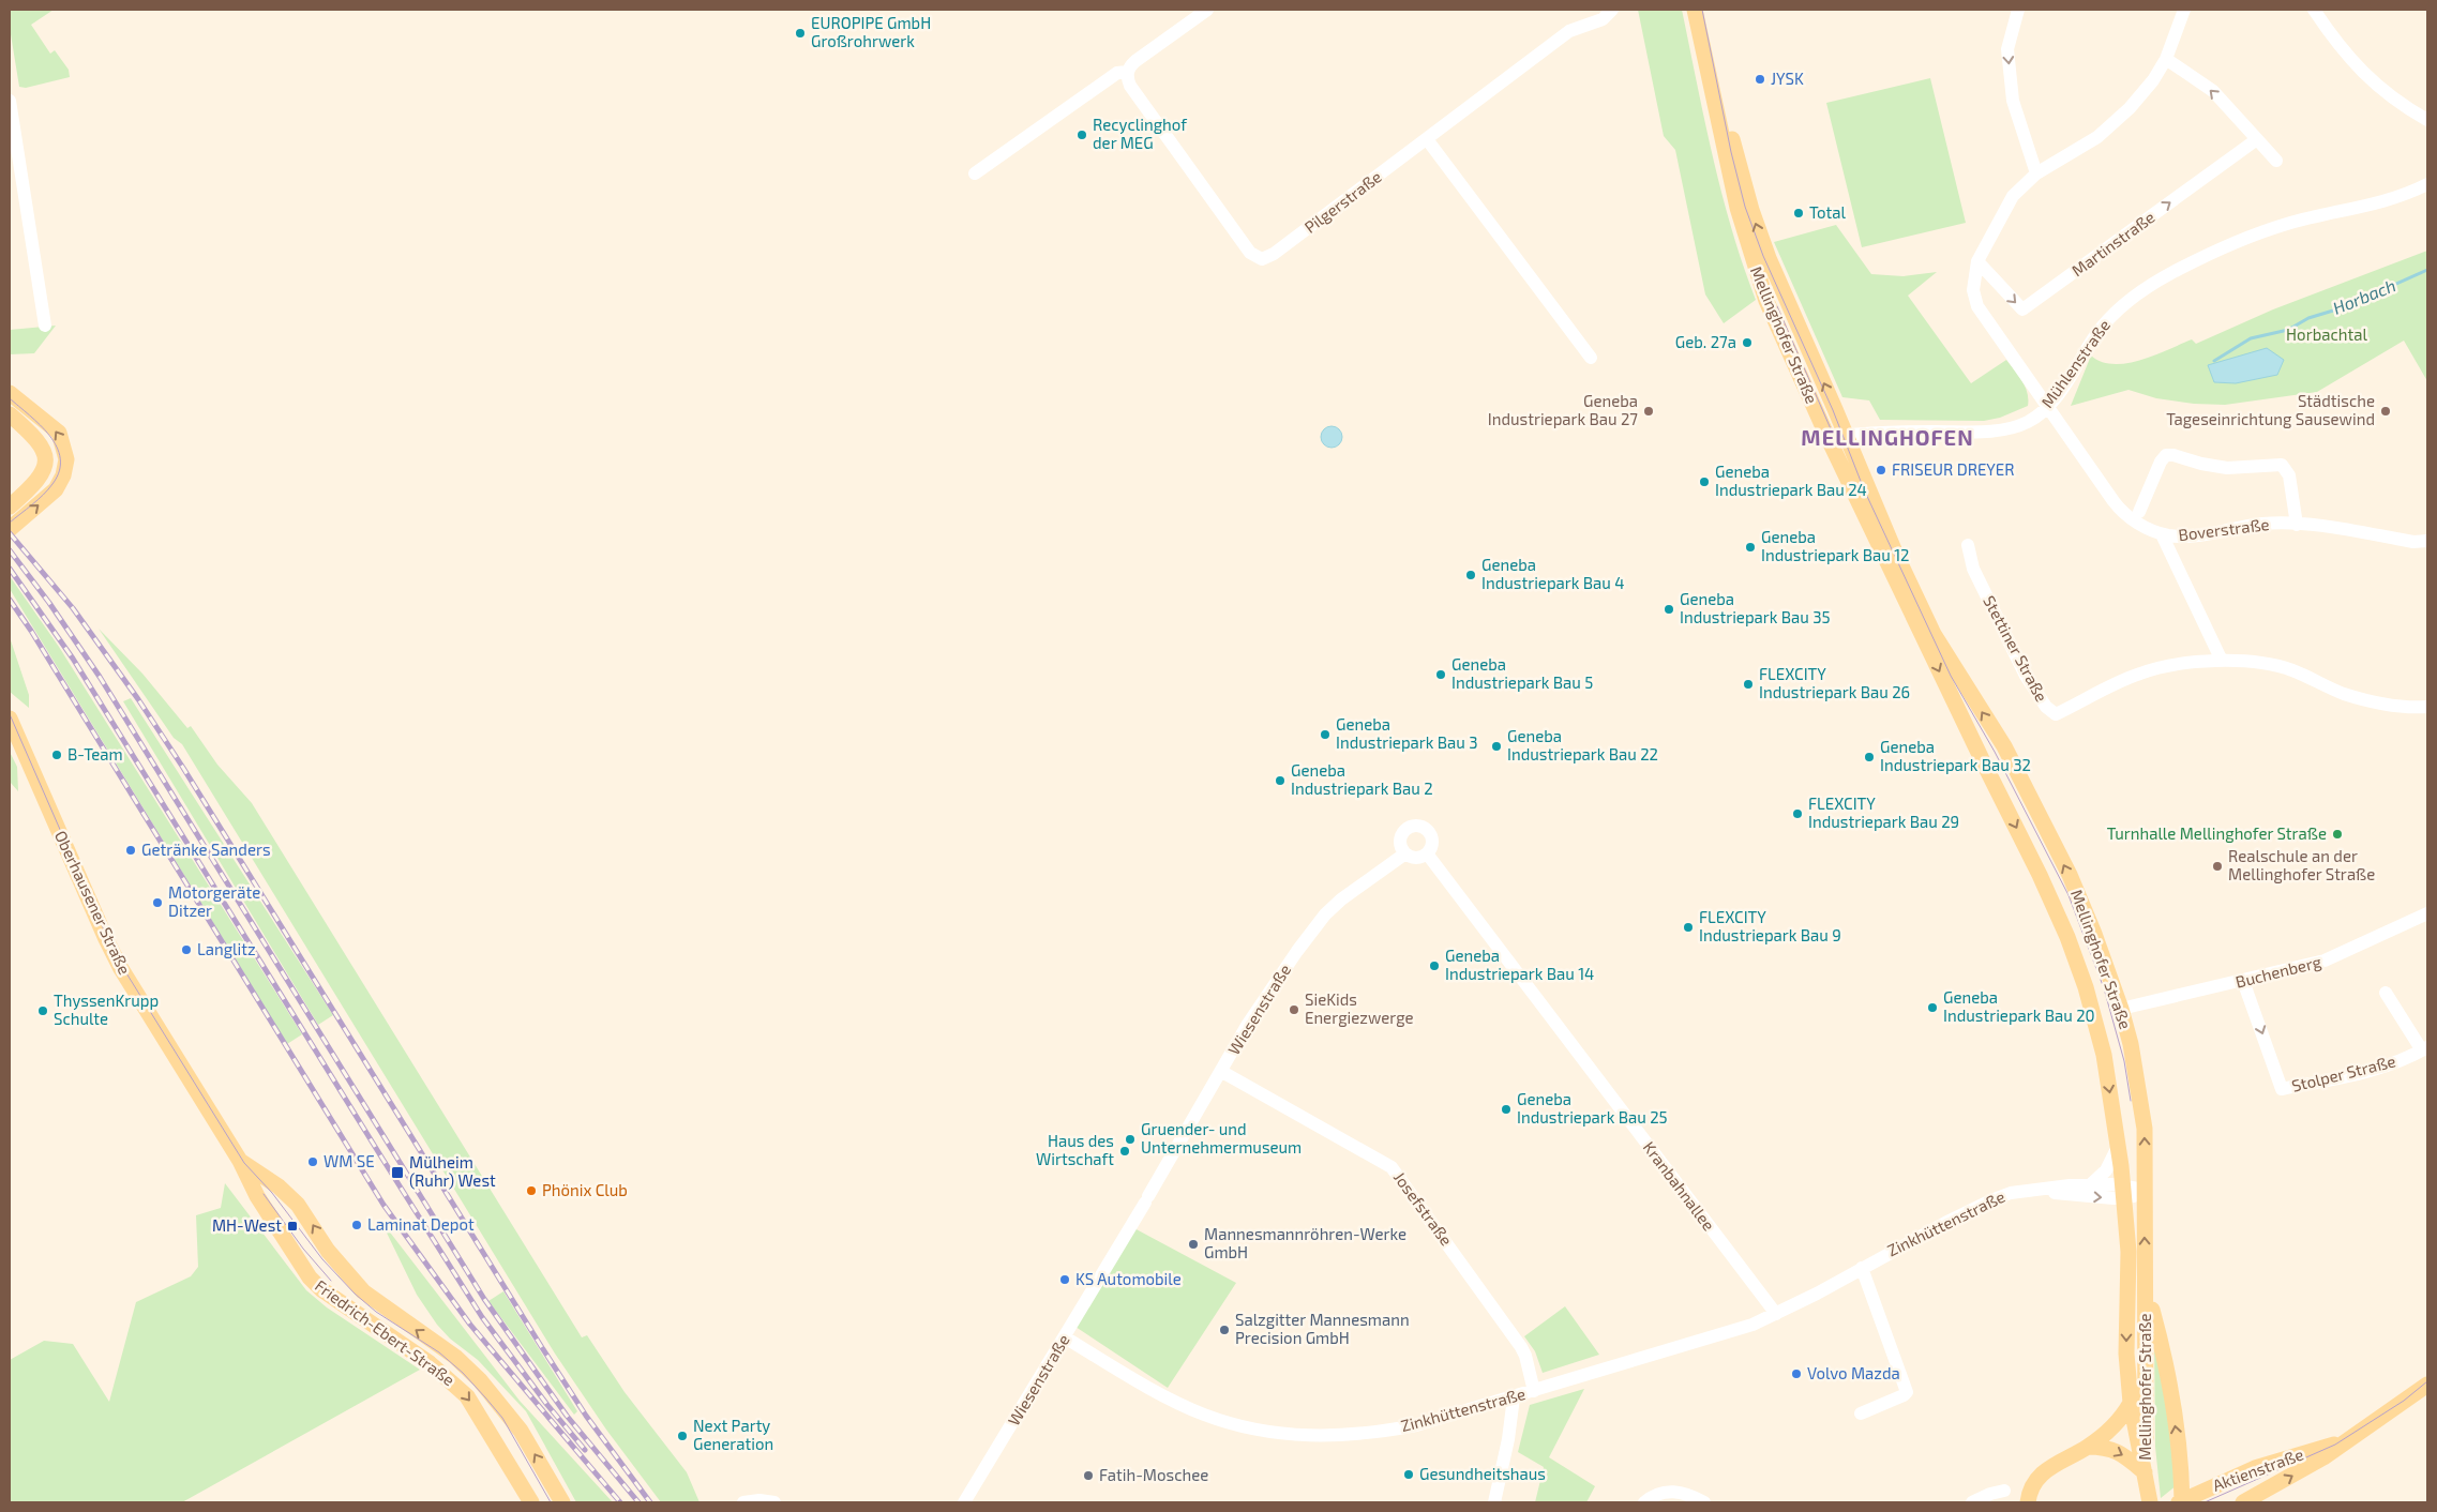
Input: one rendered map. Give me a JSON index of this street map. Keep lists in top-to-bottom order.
{
  "streets": {
    "main road": [
      "Mellinghofer Straße",
      "Oberhausener Straße",
      "Friedrich-Ebert-Straße",
      "Aktienstraße"
    ],
    "street": [
      "Pilgerstraße",
      "Martinstraße",
      "Mühlenstraße",
      "Boverstraße",
      "Stettiner Straße",
      "Buchenberg",
      "Wiesenstraße",
      "Stolper Straße",
      "Kranbahnallee",
      "Josefstraße",
      "Zinkhüttenstraße"
    ]
  },
  "crossings": [
    ["Martinstraße", "Boverstraße"],
    ["Mellinghofer Straße", "Mühlenstraße"],
    ["Mellinghofer Straße", "Buchenberg"],
    ["Mellinghofer Straße", "Zinkhüttenstraße"],
    ["Mühlenstraße", "Boverstraße"],
    ["Oberhausener Straße", "Friedrich-Ebert-Straße"],
    ["Buchenberg", "Stolper Straße"],
    ["Wiesenstraße", "Kranbahnallee"],
    ["Wiesenstraße", "Josefstraße"],
    ["Wiesenstraße", "Zinkhüttenstraße"],
    ["Kranbahnallee", "Zinkhüttenstraße"],
    ["Josefstraße", "Zinkhüttenstraße"]
  ],
  "districts": ["MELLINGHOFEN"],
  "water": ["Horbach"],
  "parks": ["Horbachtal"],
  "places": {
    "other": [
      "EUROPIPE GmbH Großrohrwerk",
      "JYSK",
      "Recyclinghof der MEG",
      "Total",
      "Geb. 27a",
      "Geneba Industriepark Bau 27",
      "Städtische Tageseinrichtung Sausewind",
      "FRISEUR DREYER",
      "Geneba Industriepark Bau 24",
      "Geneba Industriepark Bau 12",
      "Geneba Industriepark Bau 4",
      "Geneba Industriepark Bau 35",
      "Geneba Industriepark Bau 5",
      "FLEXCITY Industriepark Bau 26",
      "Geneba Industriepark Bau 3",
      "Geneba Industriepark Bau 22",
      "B-Team",
      "Geneba Industriepark Bau 32",
      "Geneba Industriepark Bau 2",
      "FLEXCITY Industriepark Bau 29",
      "Turnhalle Mellinghofer Straße",
      "Getränke Sanders",
      "Realschule an der Mellinghofer Straße",
      "Motorgeräte Ditzer",
      "FLEXCITY Industriepark Bau 9",
      "Langlitz",
      "Geneba Industriepark Bau 14",
      "Geneba Industriepark Bau 20",
      "SieKids Energiezwerge",
      "ThyssenKrupp Schulte",
      "Geneba Industriepark Bau 25",
      "Gruender- und Unternehmermuseum",
      "Haus des Wirtschaft",
      "WM SE",
      "Phönix Club",
      "Laminat Depot",
      "Mannesmannröhren-Werke GmbH",
      "KS Automobile",
      "Salzgitter Mannesmann Precision GmbH",
      "Volvo Mazda",
      "Next Party Generation",
      "Gesundheitshaus",
      "Fatih-Moschee"
    ],
    "transit": ["Mülheim (Ruhr) West", "MH-West"]
  }
}
